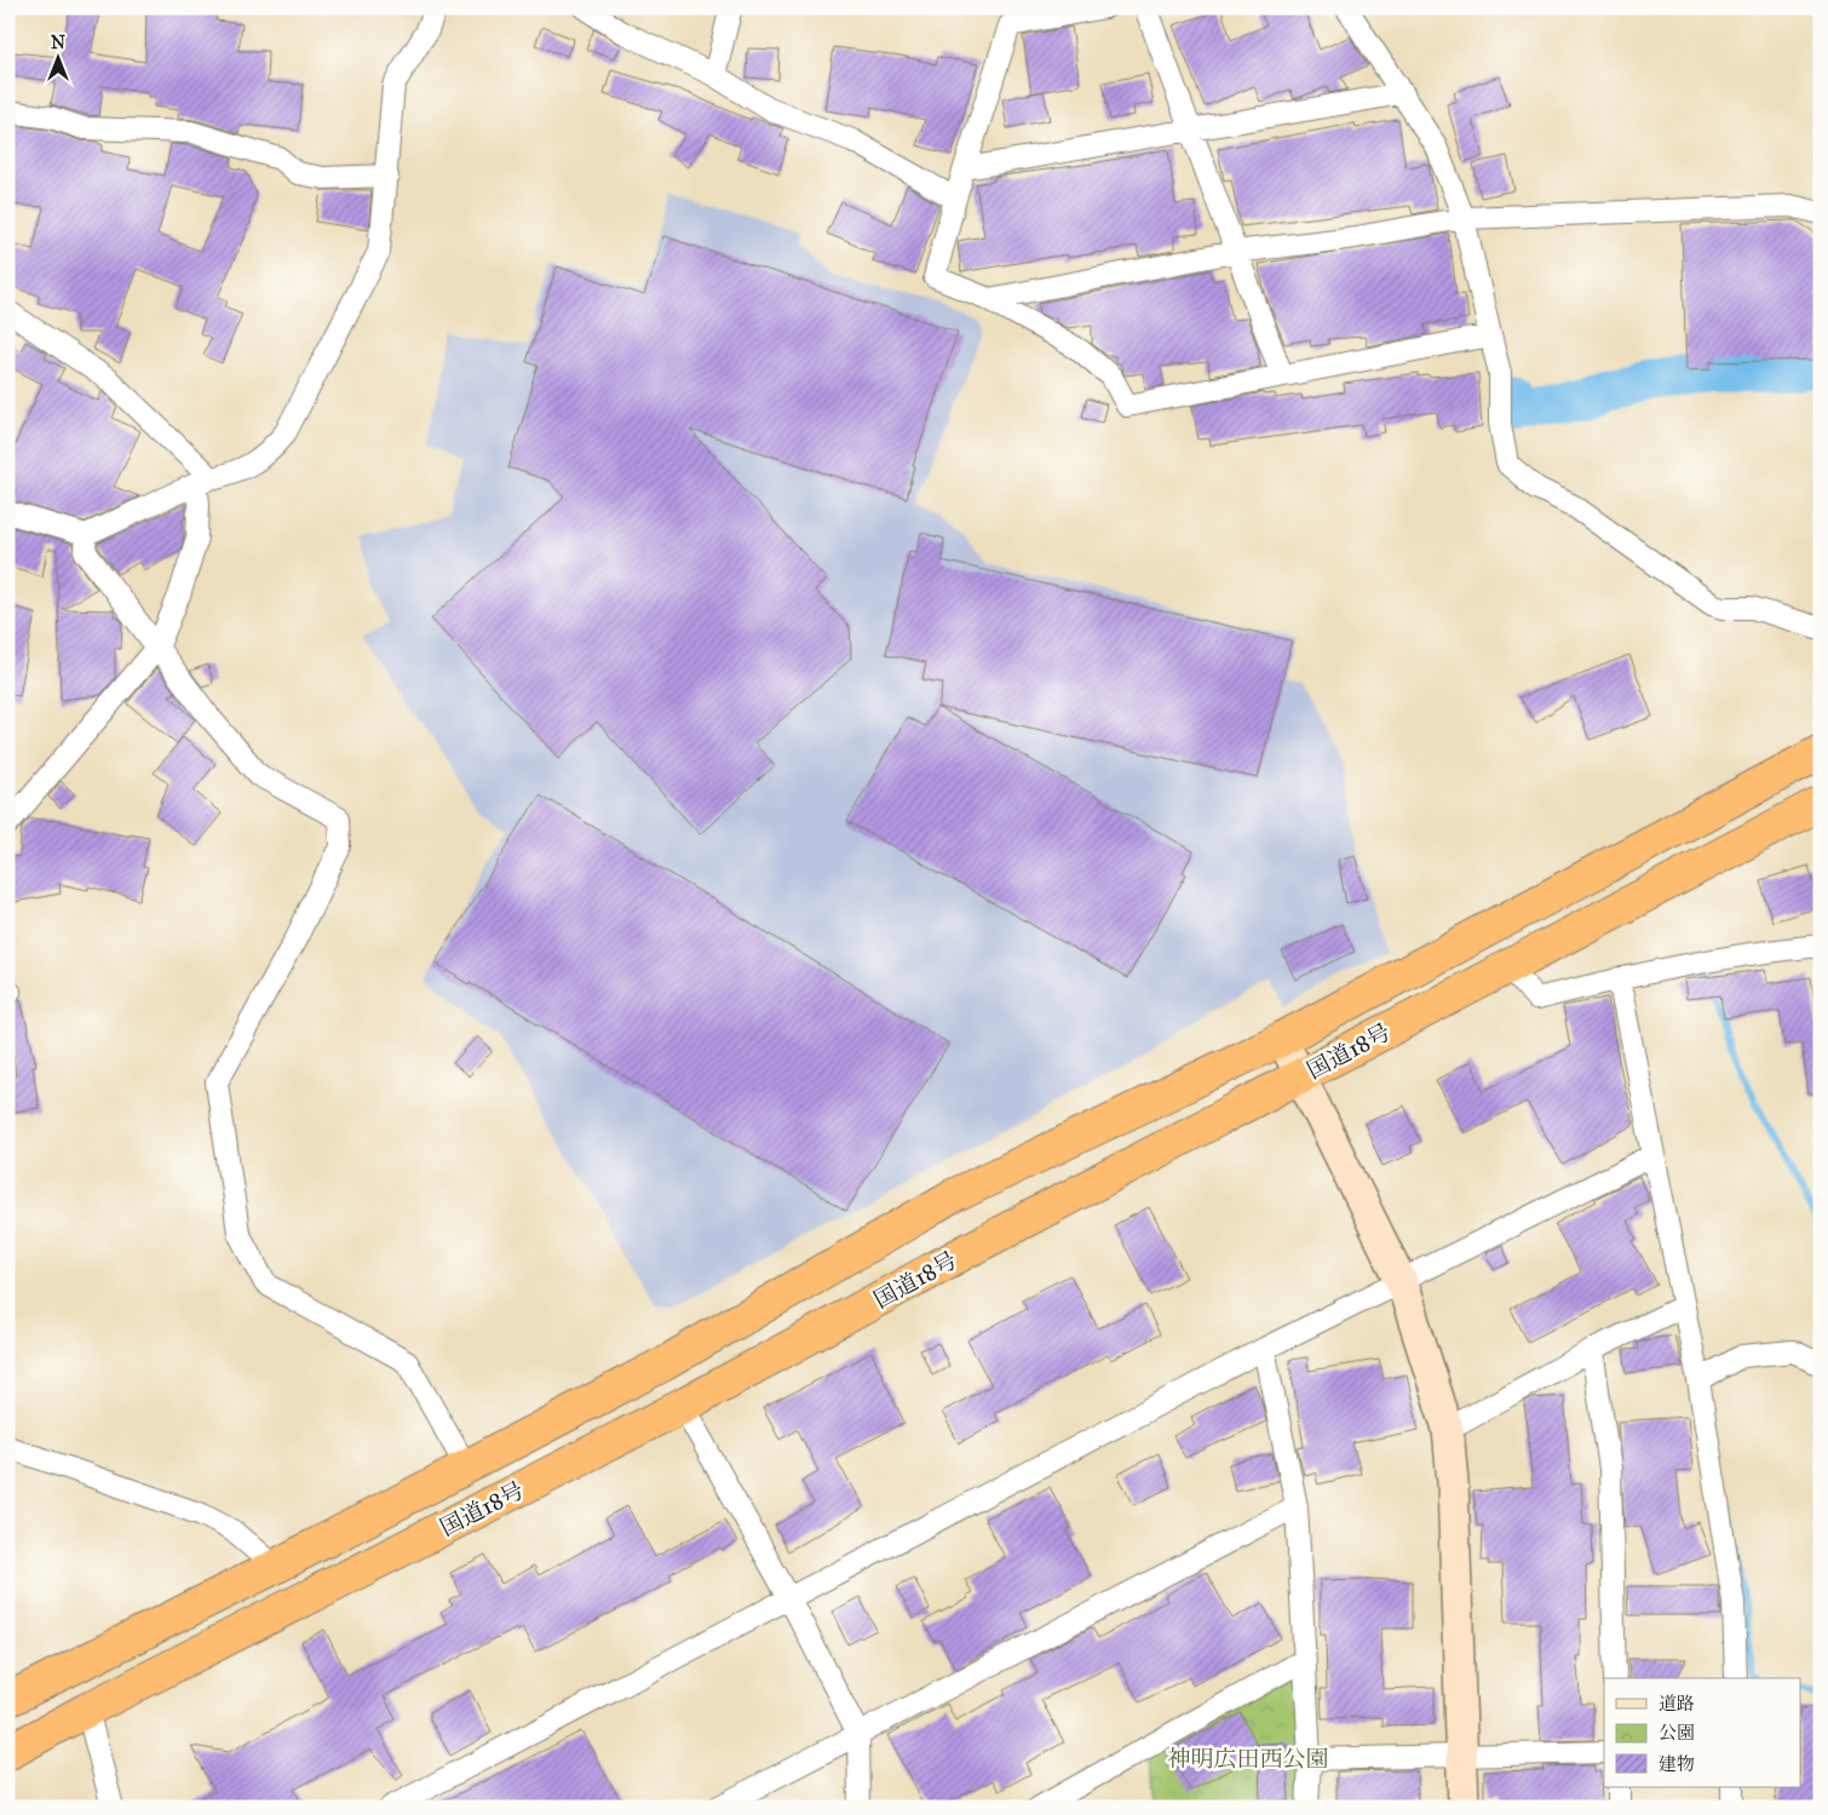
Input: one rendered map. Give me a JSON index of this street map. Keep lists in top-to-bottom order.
{
  "streets": {
    "highway": ["国道18号"]
  },
  "parks": ["神明広田西公園"],
  "legend": ["道路", "公園", "建物"],
  "north": "top"
}
